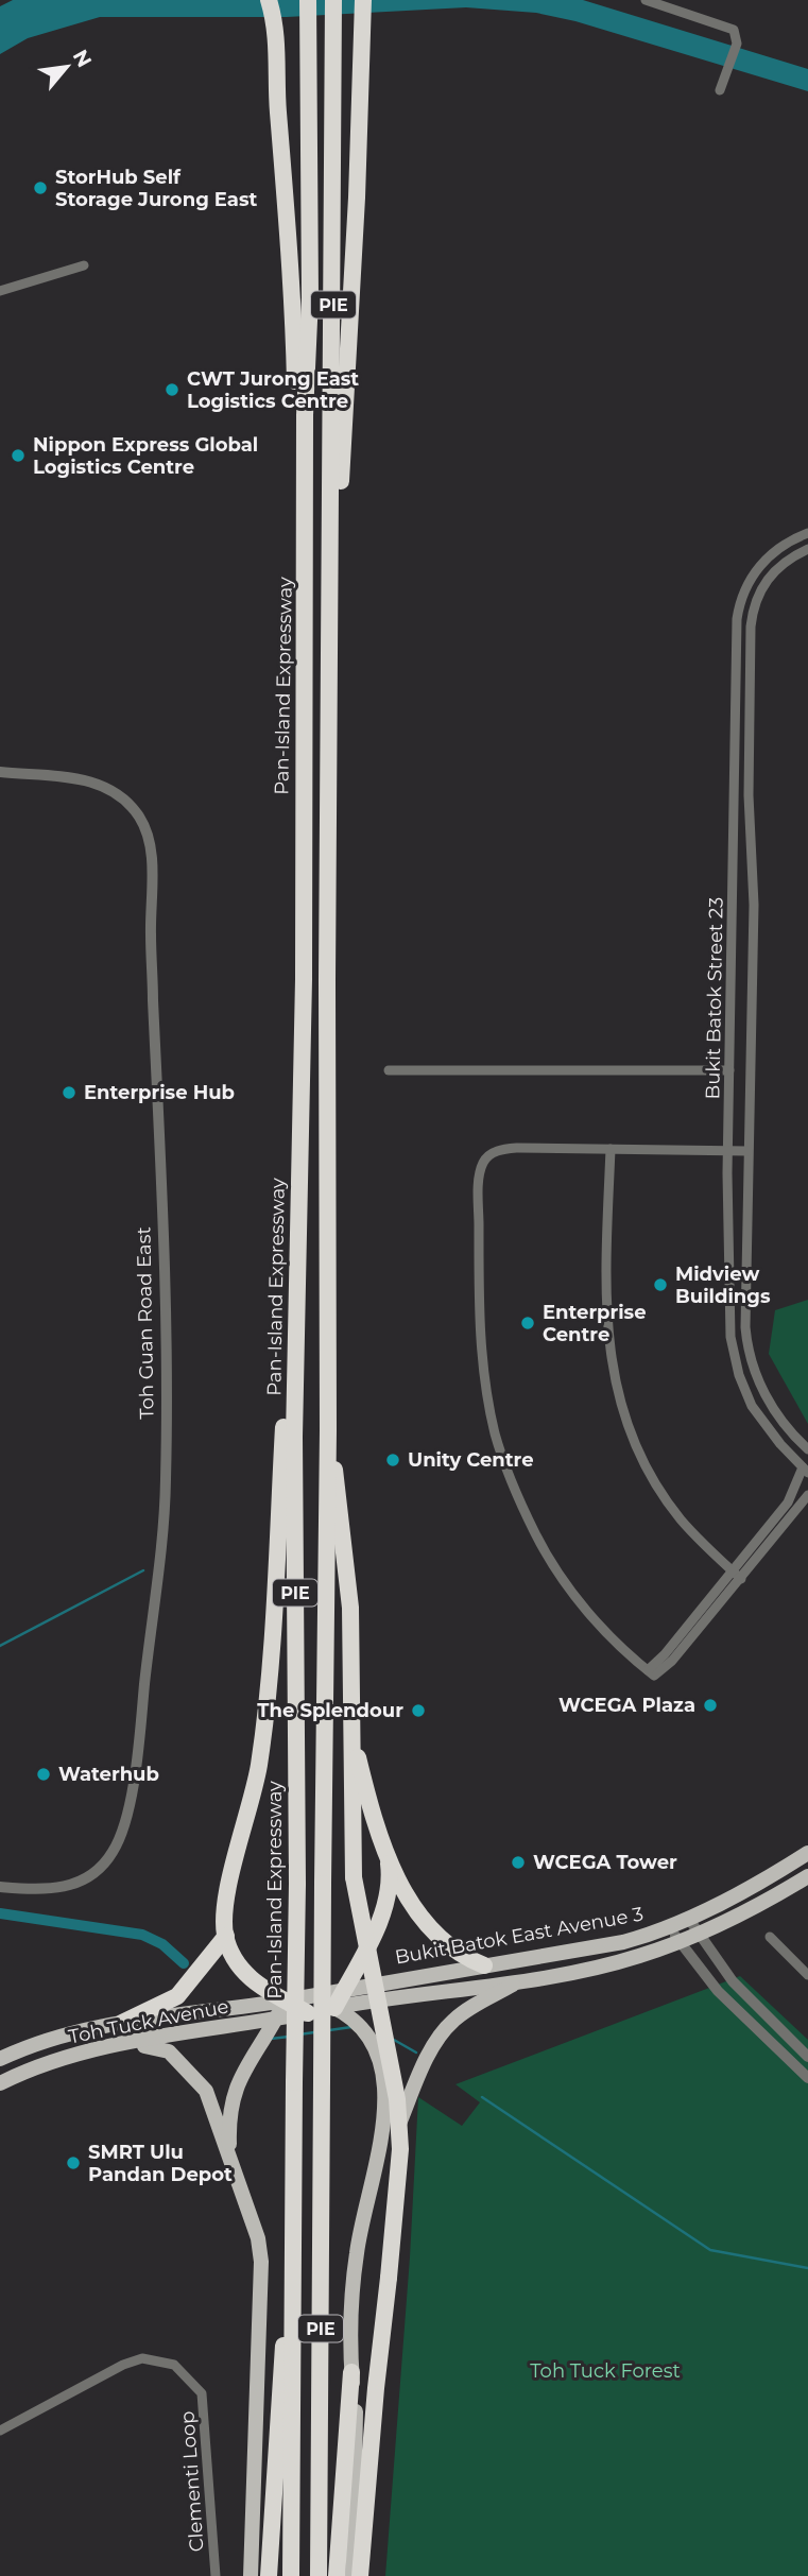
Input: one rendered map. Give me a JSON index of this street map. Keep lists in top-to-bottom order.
{
  "streets": {
    "highway": ["PIE", "Pan-Island Expressway"],
    "main road": ["Bukit Batok East Avenue 3", "Toh Tuck Avenue"],
    "street": ["Bukit Batok Street 23", "Toh Guan Road East", "Clementi Loop"]
  },
  "crossings": [
    ["Bukit Batok East Avenue 3", "Toh Tuck Avenue"]
  ],
  "parks": ["Toh Tuck Forest"],
  "places": [
    "StorHub Self Storage Jurong East",
    "CWT Jurong East Logistics Centre",
    "Nippon Express Global Logistics Centre",
    "Enterprise Hub",
    "Midview Buildings",
    "Enterprise Centre",
    "Unity Centre",
    "WCEGA Plaza",
    "The Splendour",
    "Waterhub",
    "WCEGA Tower",
    "SMRT Ulu Pandan Depot"
  ],
  "north": "top right"
}
